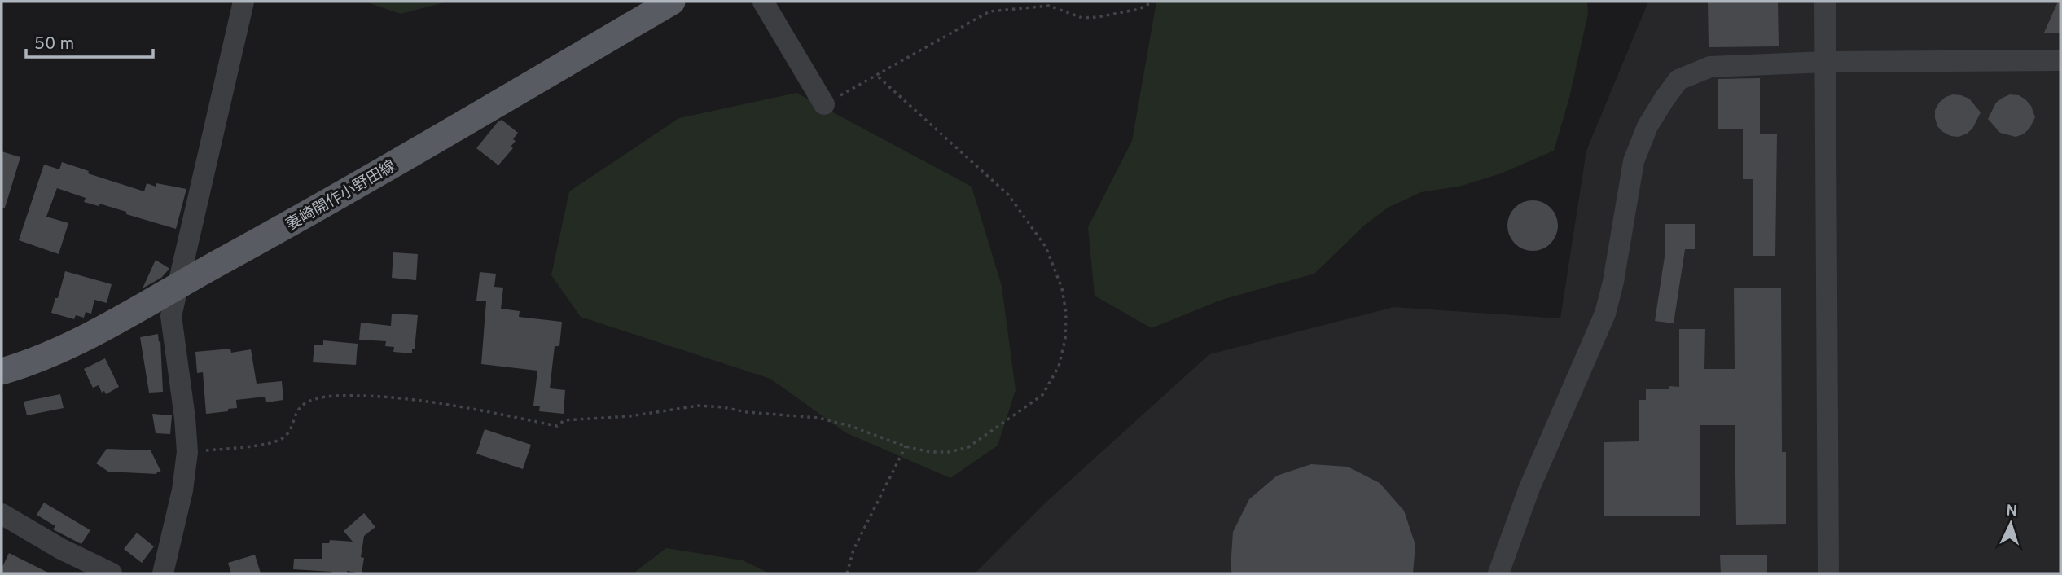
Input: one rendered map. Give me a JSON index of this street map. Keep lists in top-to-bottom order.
{
  "streets": {
    "main road": ["妻崎開作小野田線"]
  },
  "scale_bar": "50 m",
  "north": "top"
}
